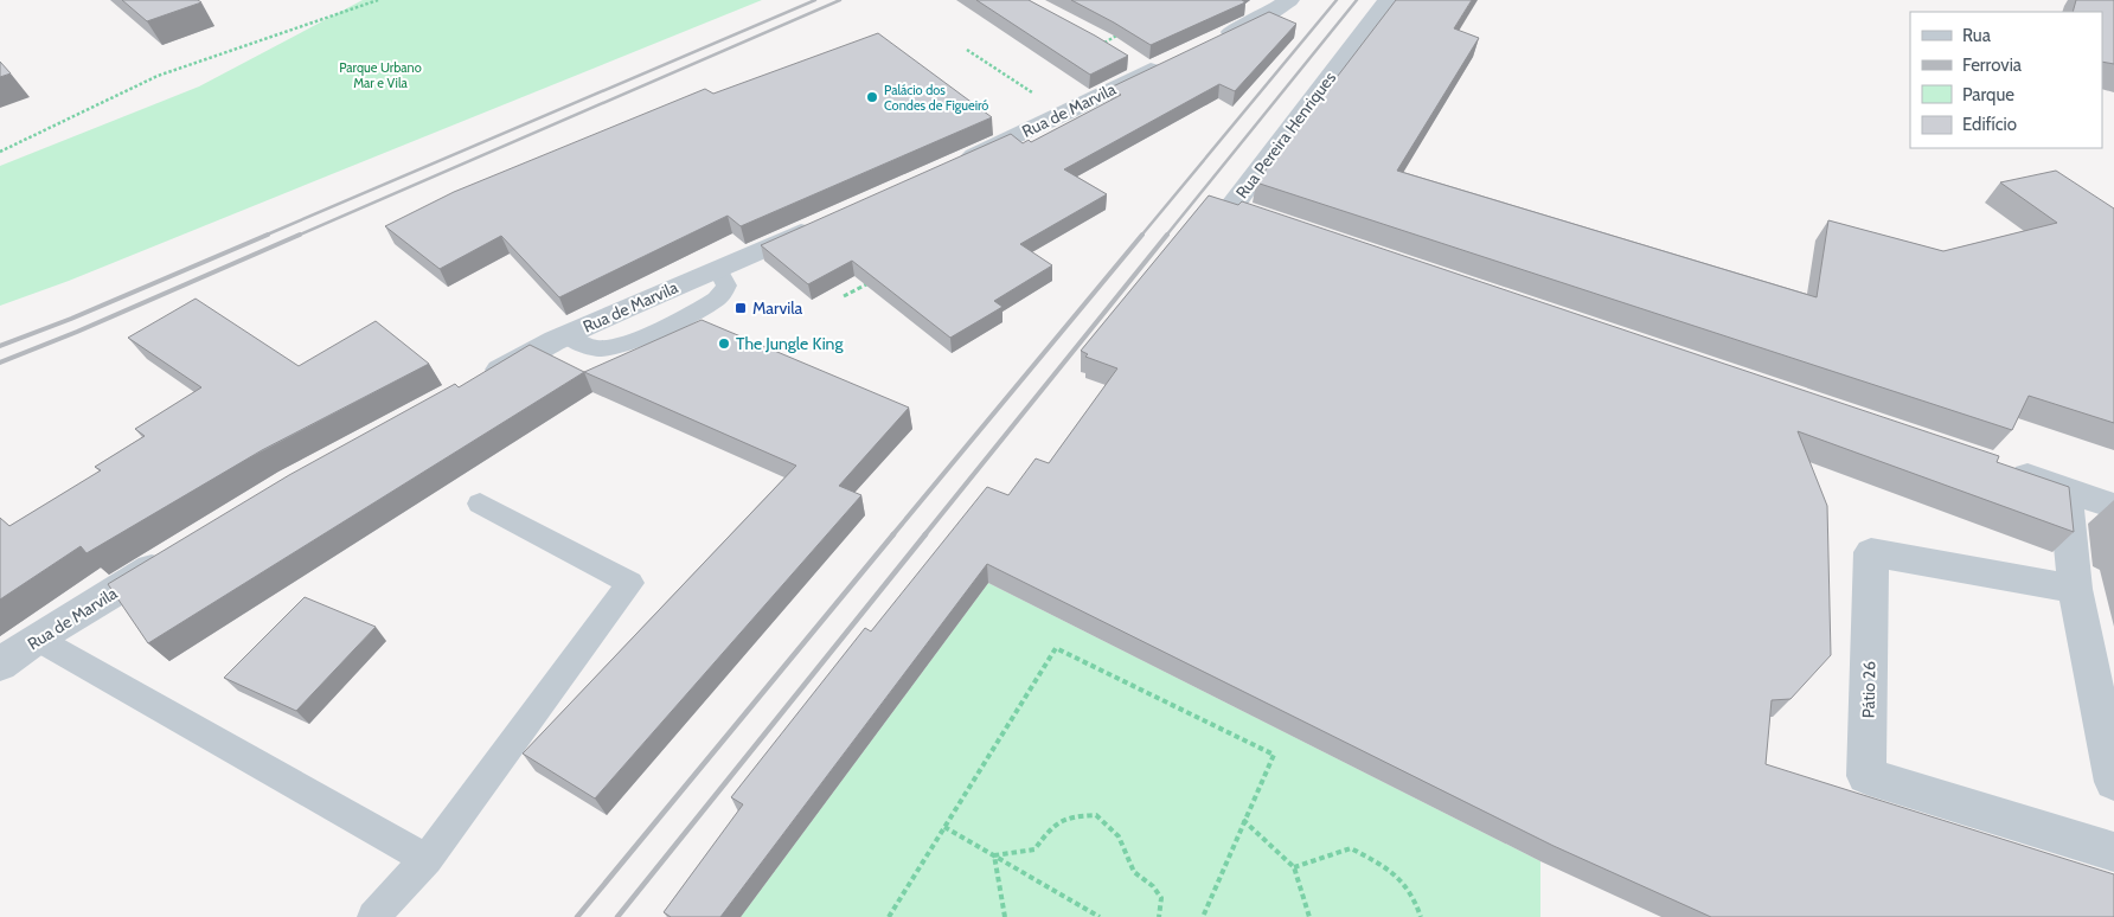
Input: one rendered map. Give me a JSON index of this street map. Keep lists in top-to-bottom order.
{
  "streets": {
    "street": ["Rua de Marvila", "Rua Pereira Henriques", "Pátio 26"]
  },
  "parks": ["Parque Urbano Mar e Vila"],
  "places": {
    "other": ["Palácio dos Condes de Figueiró", "The Jungle King"],
    "transit": ["Marvila"]
  },
  "legend": [
    "Rua",
    "Ferrovia",
    "Parque",
    "Edifício"
  ]
}
